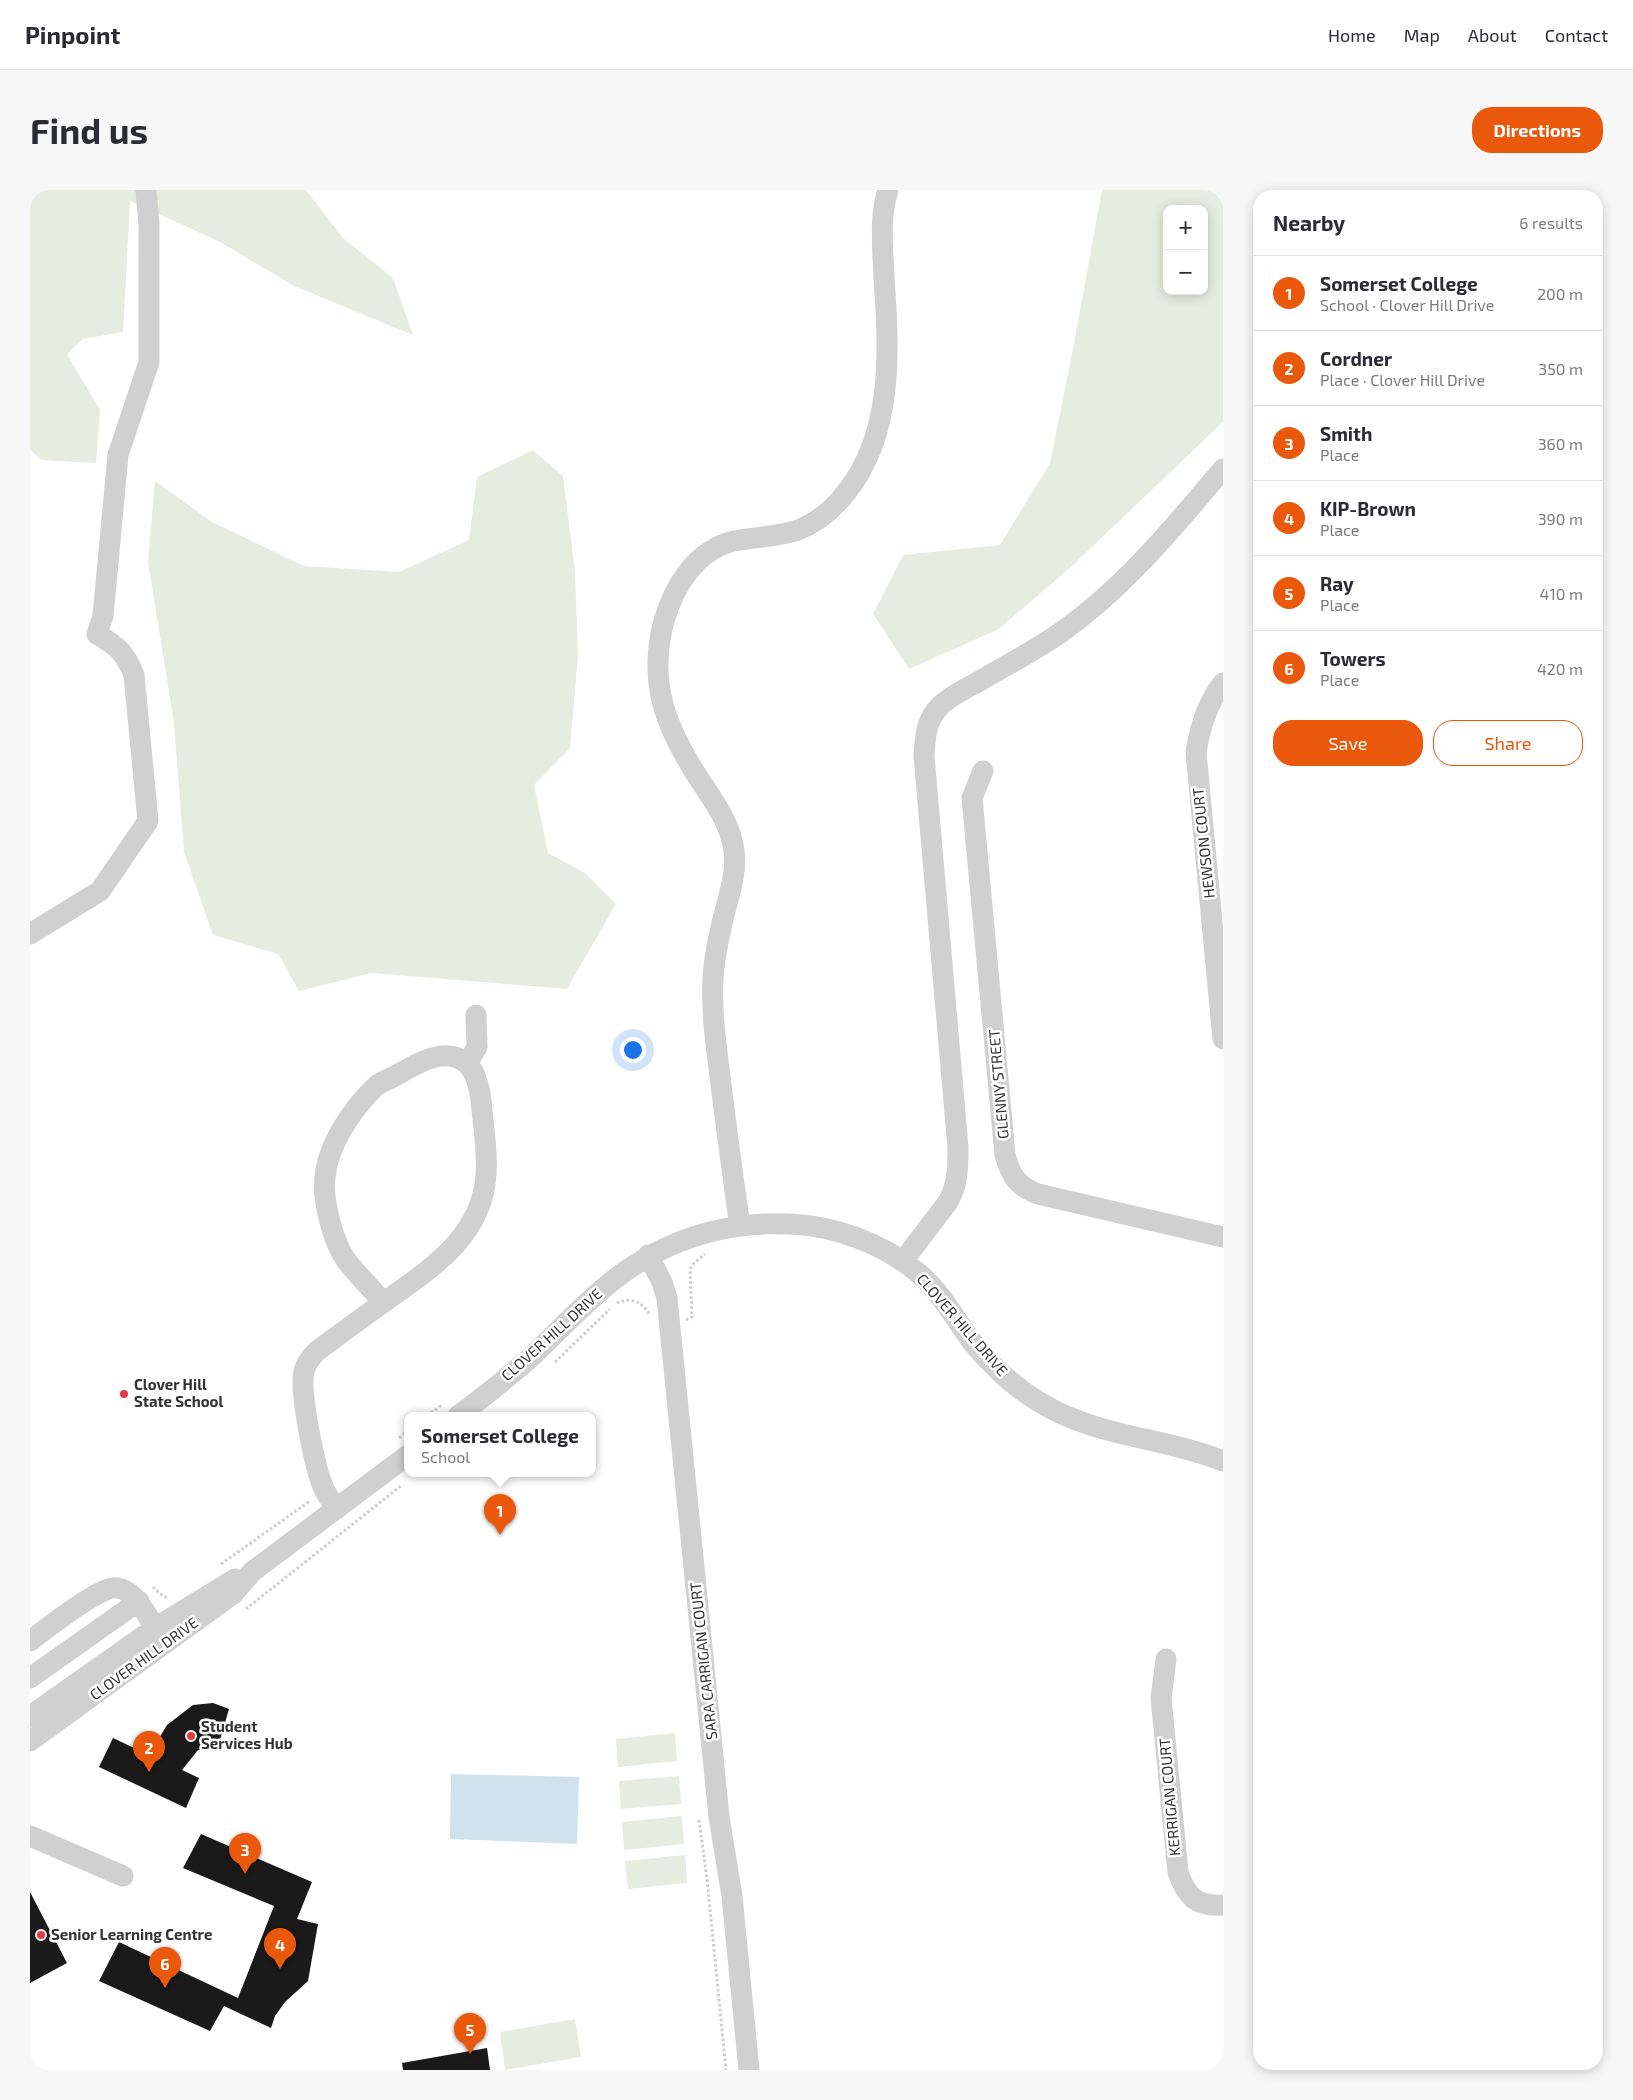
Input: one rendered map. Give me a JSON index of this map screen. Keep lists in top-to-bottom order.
{
  "streets": {
    "street": [
      "HEWSON COURT",
      "GLENNY STREET",
      "CLOVER HILL DRIVE",
      "SARA CARRIGAN COURT",
      "KERRIGAN COURT"
    ]
  },
  "crossings": [
    ["CLOVER HILL DRIVE", "SARA CARRIGAN COURT"]
  ],
  "places": ["Clover Hill State School", "Student Services Hub", "Senior Learning Centre"],
  "page": {
    "header": "Pinpoint",
    "nav": [
      "Home",
      "Map",
      "About",
      "Contact"
    ],
    "buttons": [
      "Directions",
      ["Save", "Share"]
    ],
    "title": "Find us",
    "heading": ["Nearby", "6 results"],
    "map_buttons": ["+", "−"],
    "list": [
      {
        "mark": "1",
        "name": "Somerset College",
        "note": "School · Clover Hill Drive",
        "value": "200 m"
      },
      {
        "mark": "2",
        "name": "Cordner",
        "note": "Place · Clover Hill Drive",
        "value": "350 m"
      },
      {
        "mark": "3",
        "name": "Smith",
        "note": "Place",
        "value": "360 m"
      },
      {
        "mark": "4",
        "name": "KIP-Brown",
        "note": "Place",
        "value": "390 m"
      },
      {
        "mark": "5",
        "name": "Ray",
        "note": "Place",
        "value": "410 m"
      },
      {
        "mark": "6",
        "name": "Towers",
        "note": "Place",
        "value": "420 m"
      }
    ],
    "popup": ["Somerset College", "School"],
    "pins": [
      "1",
      "2",
      "3",
      "4",
      "6",
      "5"
    ]
  }
}
